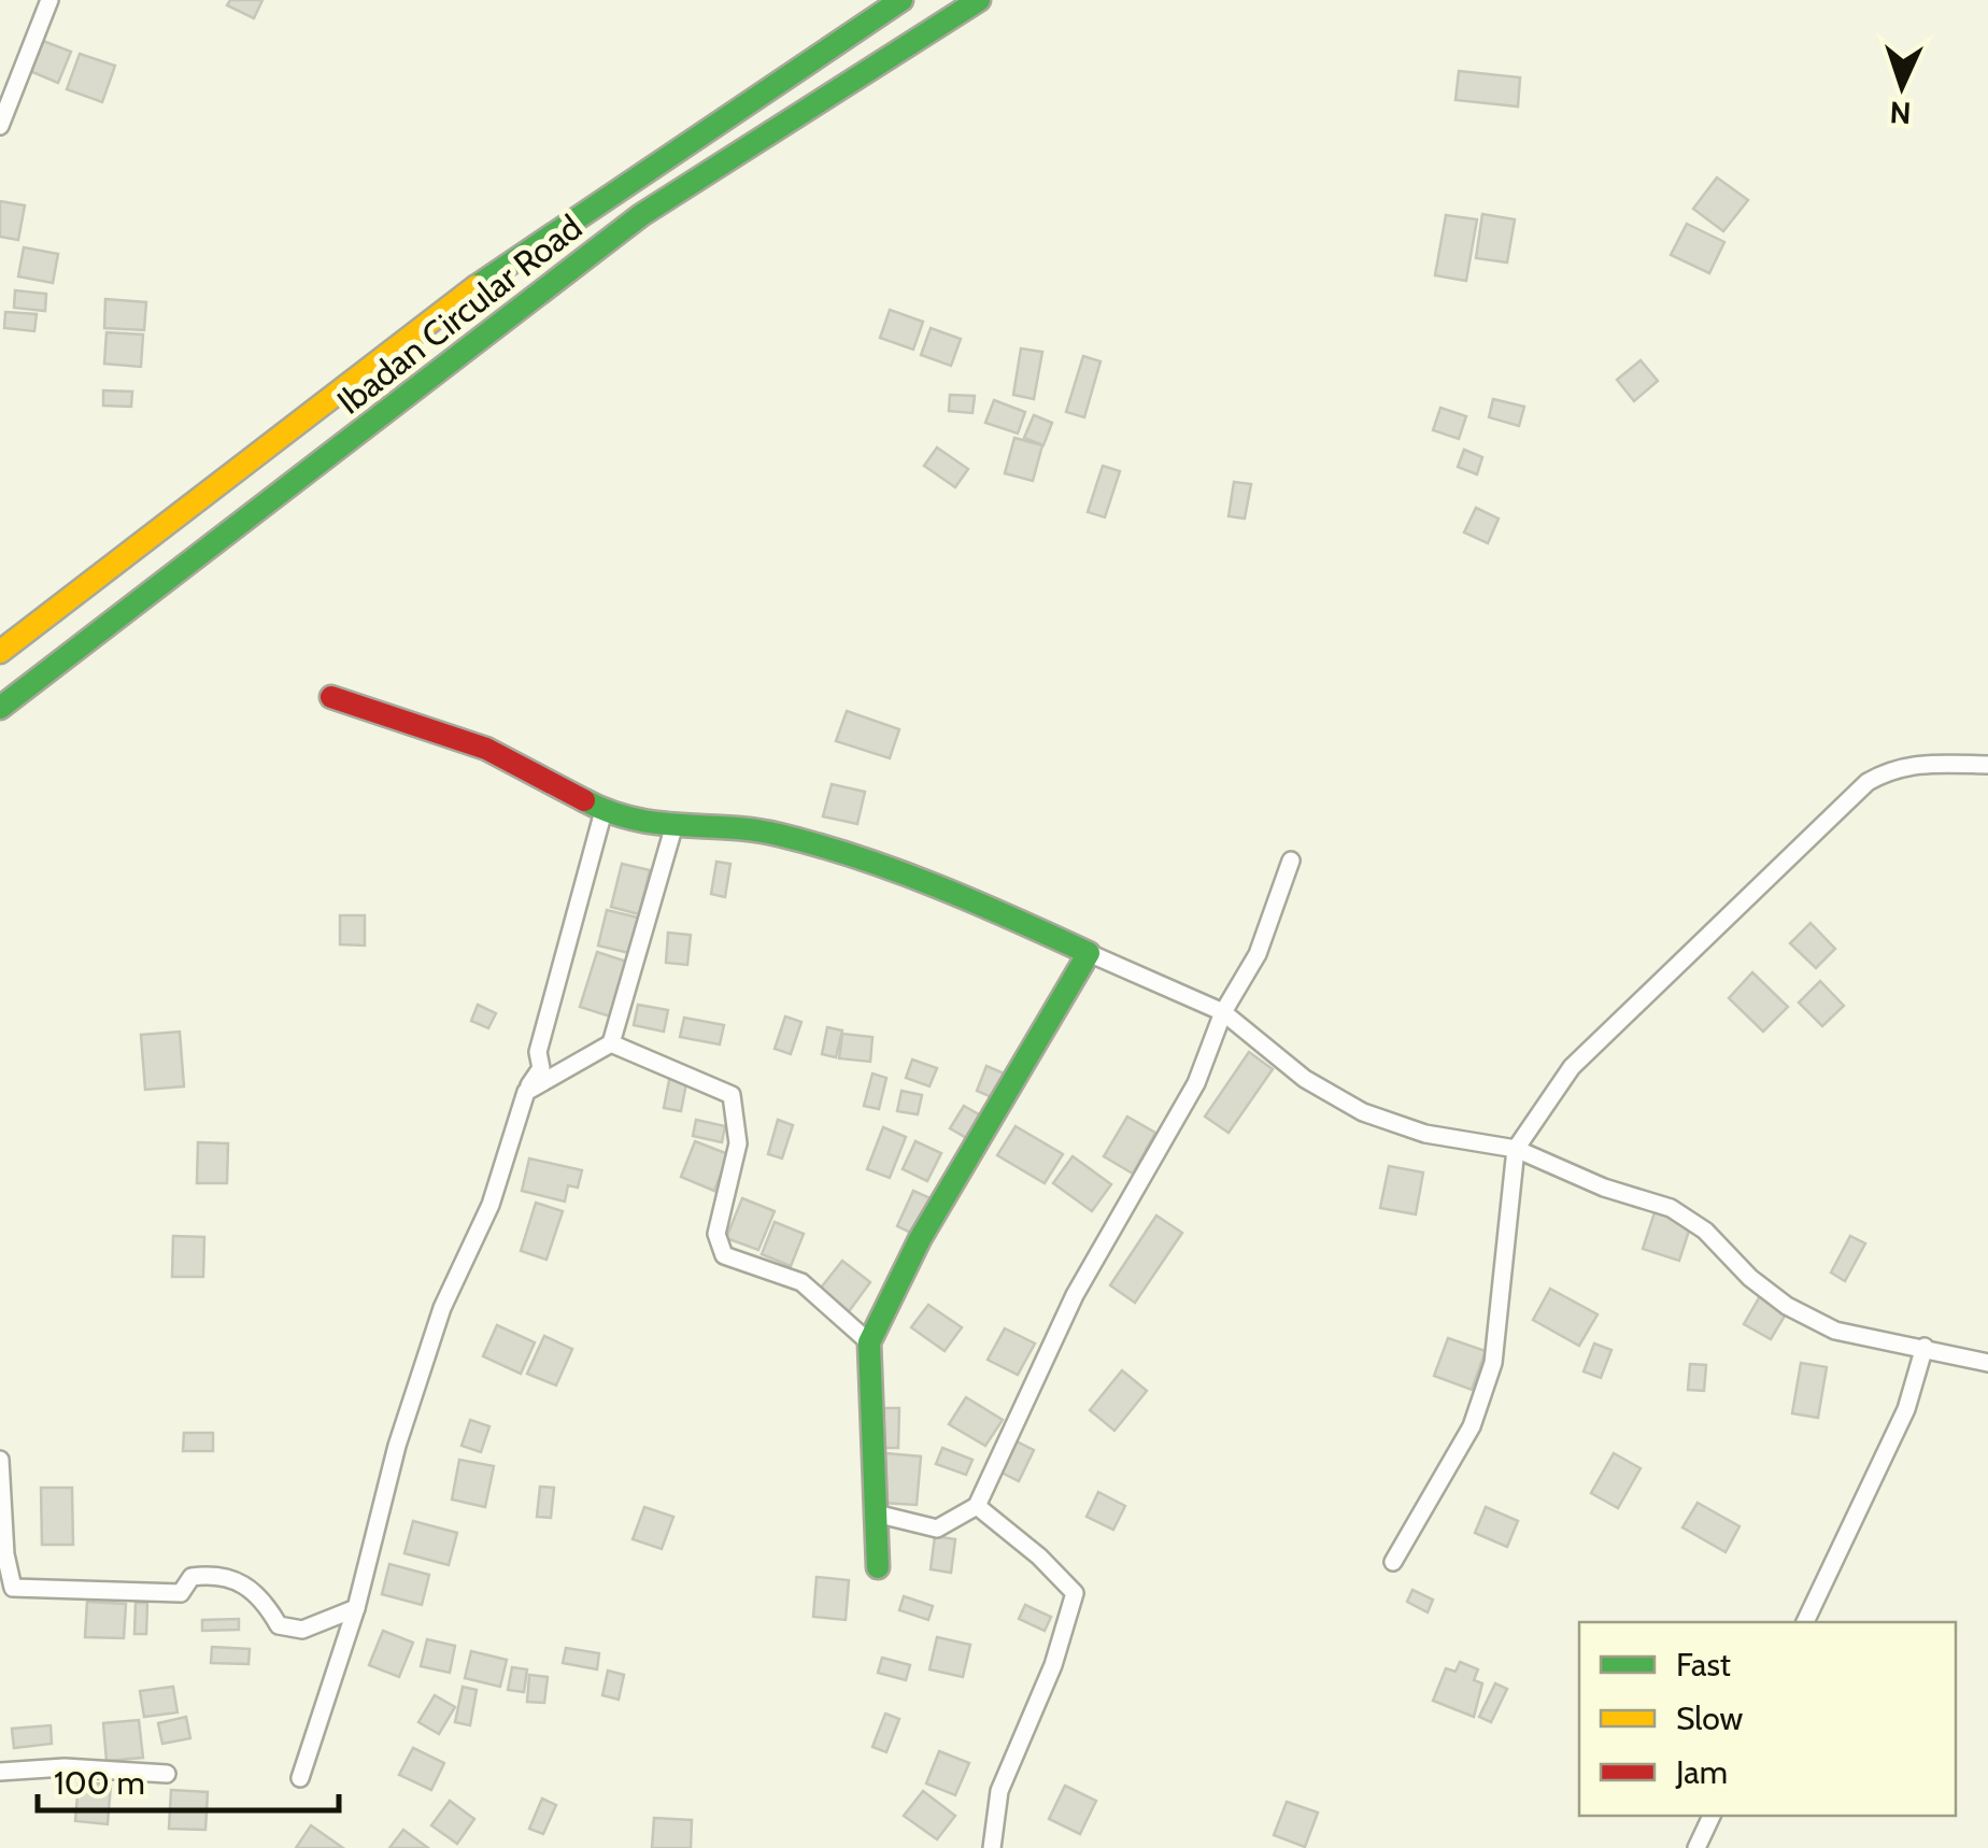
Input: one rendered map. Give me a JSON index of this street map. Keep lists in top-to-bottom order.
{
  "streets": {
    "main road": ["Ibadan Circular Road"]
  },
  "legend": ["Fast", "Slow", "Jam"],
  "scale_bar": "100 m",
  "north": "bottom"
}
